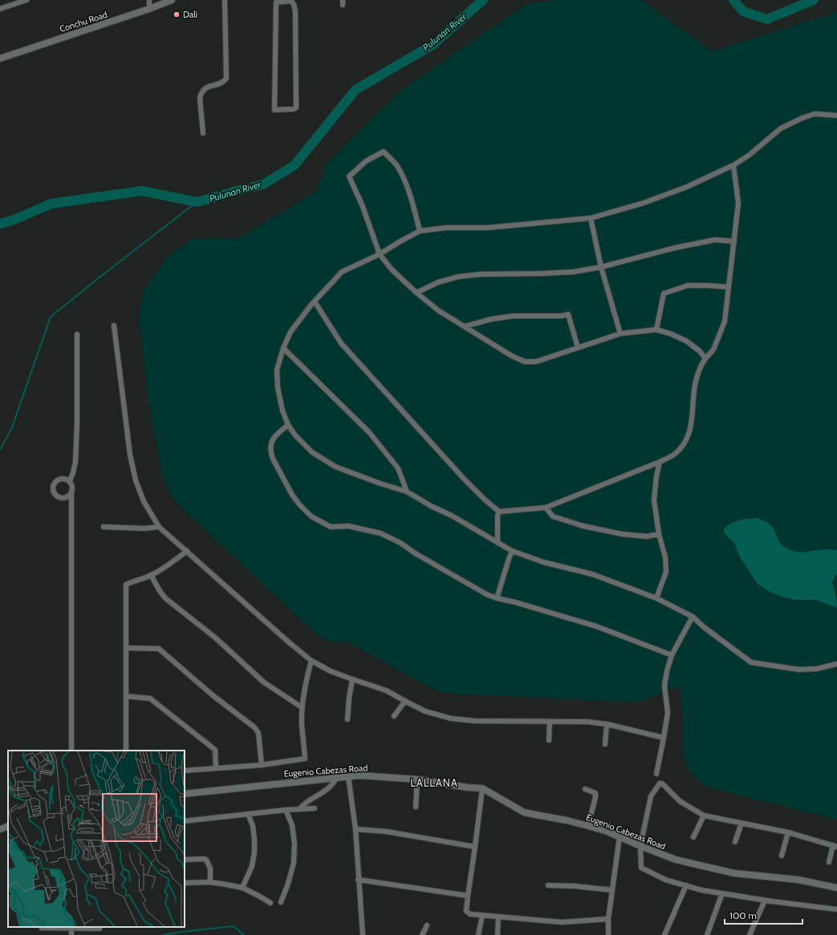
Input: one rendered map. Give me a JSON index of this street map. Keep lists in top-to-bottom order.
{
  "streets": {
    "street": ["Conchu Road", "Eugenio Cabezas Road"]
  },
  "districts": ["LALLANA"],
  "water": ["Pulunan River"],
  "places": ["Dali"],
  "scale_bar": "100 m"
}
